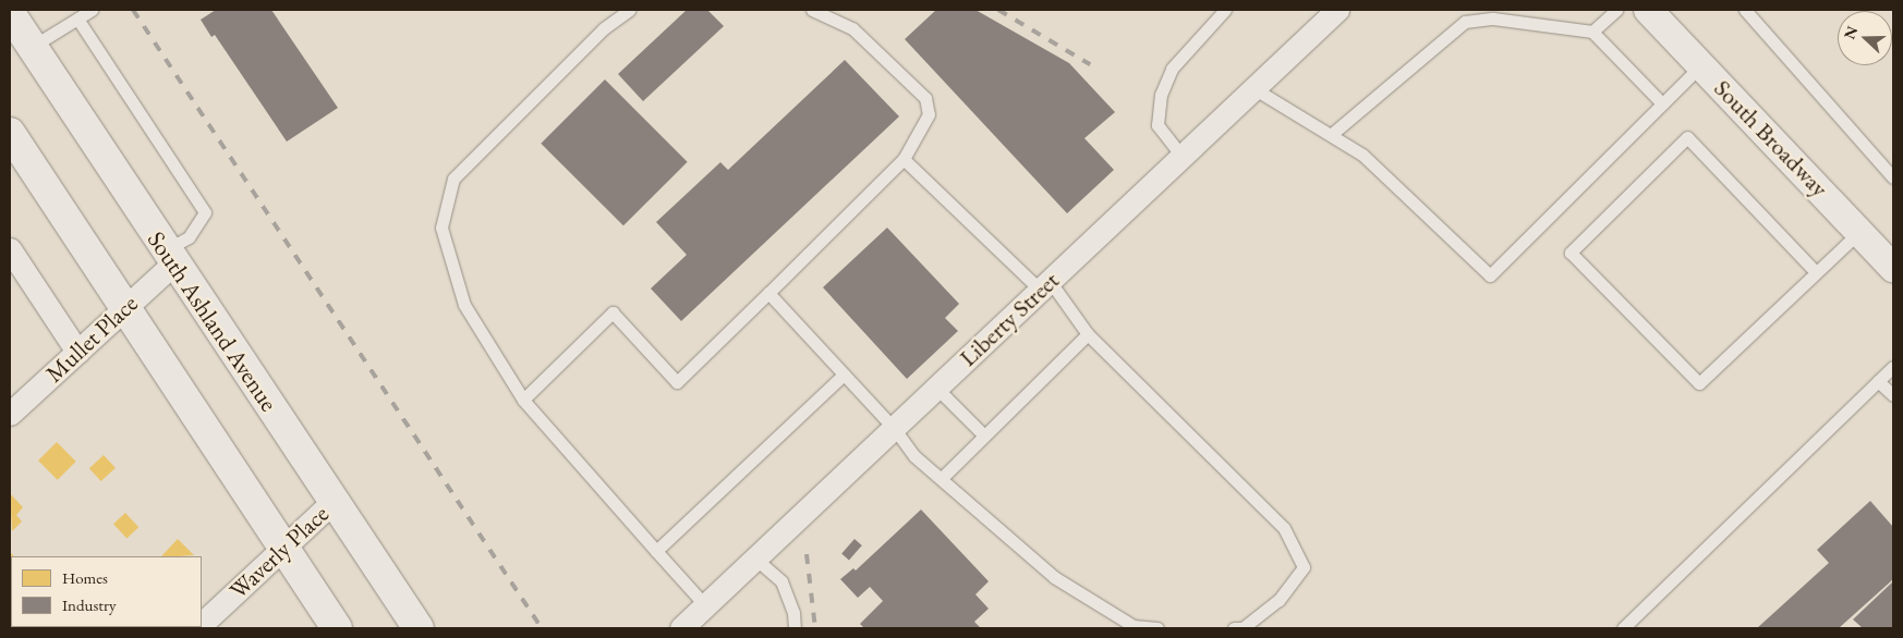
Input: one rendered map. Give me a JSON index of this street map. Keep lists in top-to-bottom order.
{
  "streets": {
    "main road": ["South Ashland Avenue"],
    "street": [
      "South Broadway",
      "Liberty Street",
      "Mullet Place",
      "Waverly Place"
    ]
  },
  "crossings": [
    ["South Ashland Avenue", "Mullet Place"],
    ["South Ashland Avenue", "Waverly Place"]
  ],
  "legend": ["Homes", "Industry"],
  "north": "left"
}
